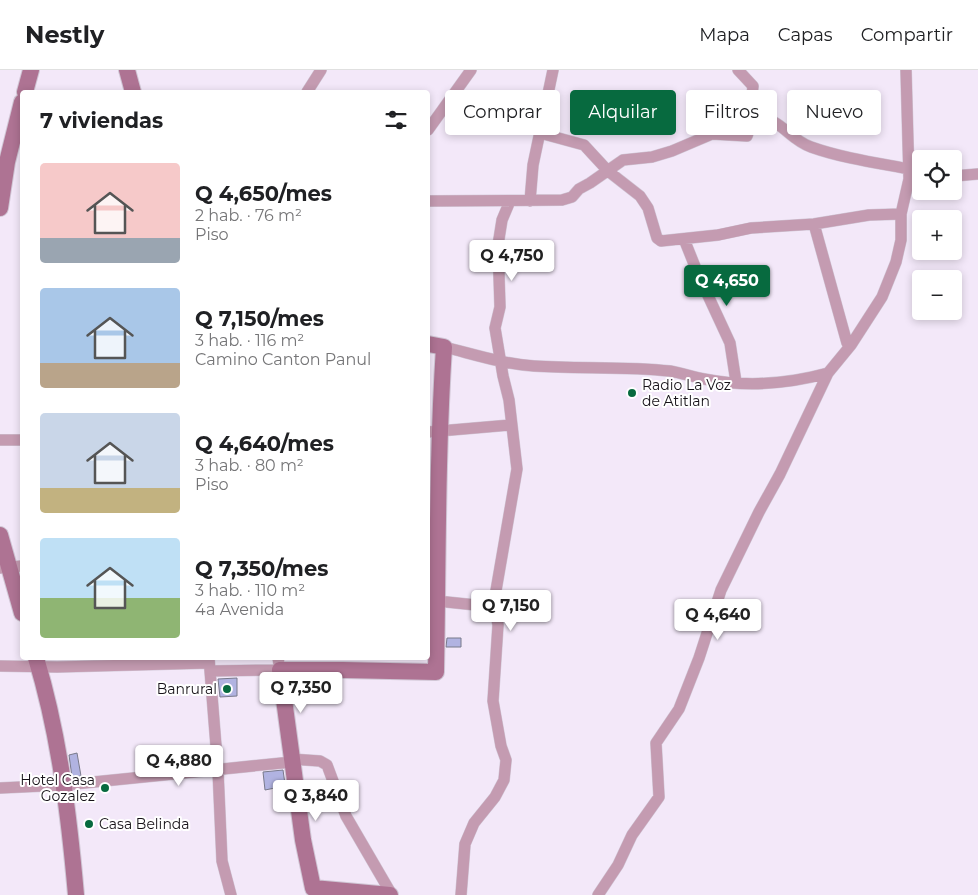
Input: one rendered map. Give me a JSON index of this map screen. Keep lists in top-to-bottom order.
{
  "places": [
    "Radio La Voz de Atitlan",
    "Banrural",
    "Hotel Casa Gozalez",
    "Casa Belinda"
  ],
  "page": {
    "header": "Nestly",
    "nav": ["Mapa", "Capas", "Compartir"],
    "chip": [
      "Comprar",
      "Alquilar",
      "Filtros",
      "Nuevo"
    ],
    "heading": "7 viviendas",
    "map_buttons": ["+", "−"],
    "list": [
      {
        "name": "Q 4,650/mes",
        "note": "2 hab. · 76 m² · Piso"
      },
      {
        "name": "Q 7,150/mes",
        "note": "3 hab. · 116 m² · Camino Canton Panul"
      },
      {
        "name": "Q 4,640/mes",
        "note": "3 hab. · 80 m² · Piso"
      },
      {
        "name": "Q 7,350/mes",
        "note": "3 hab. · 110 m² · 4a Avenida"
      }
    ],
    "price": [
      "Q 4,750",
      "Q 4,650",
      "Q 7,150",
      "Q 4,640",
      "Q 7,350",
      "Q 4,880",
      "Q 3,840"
    ]
  }
}
